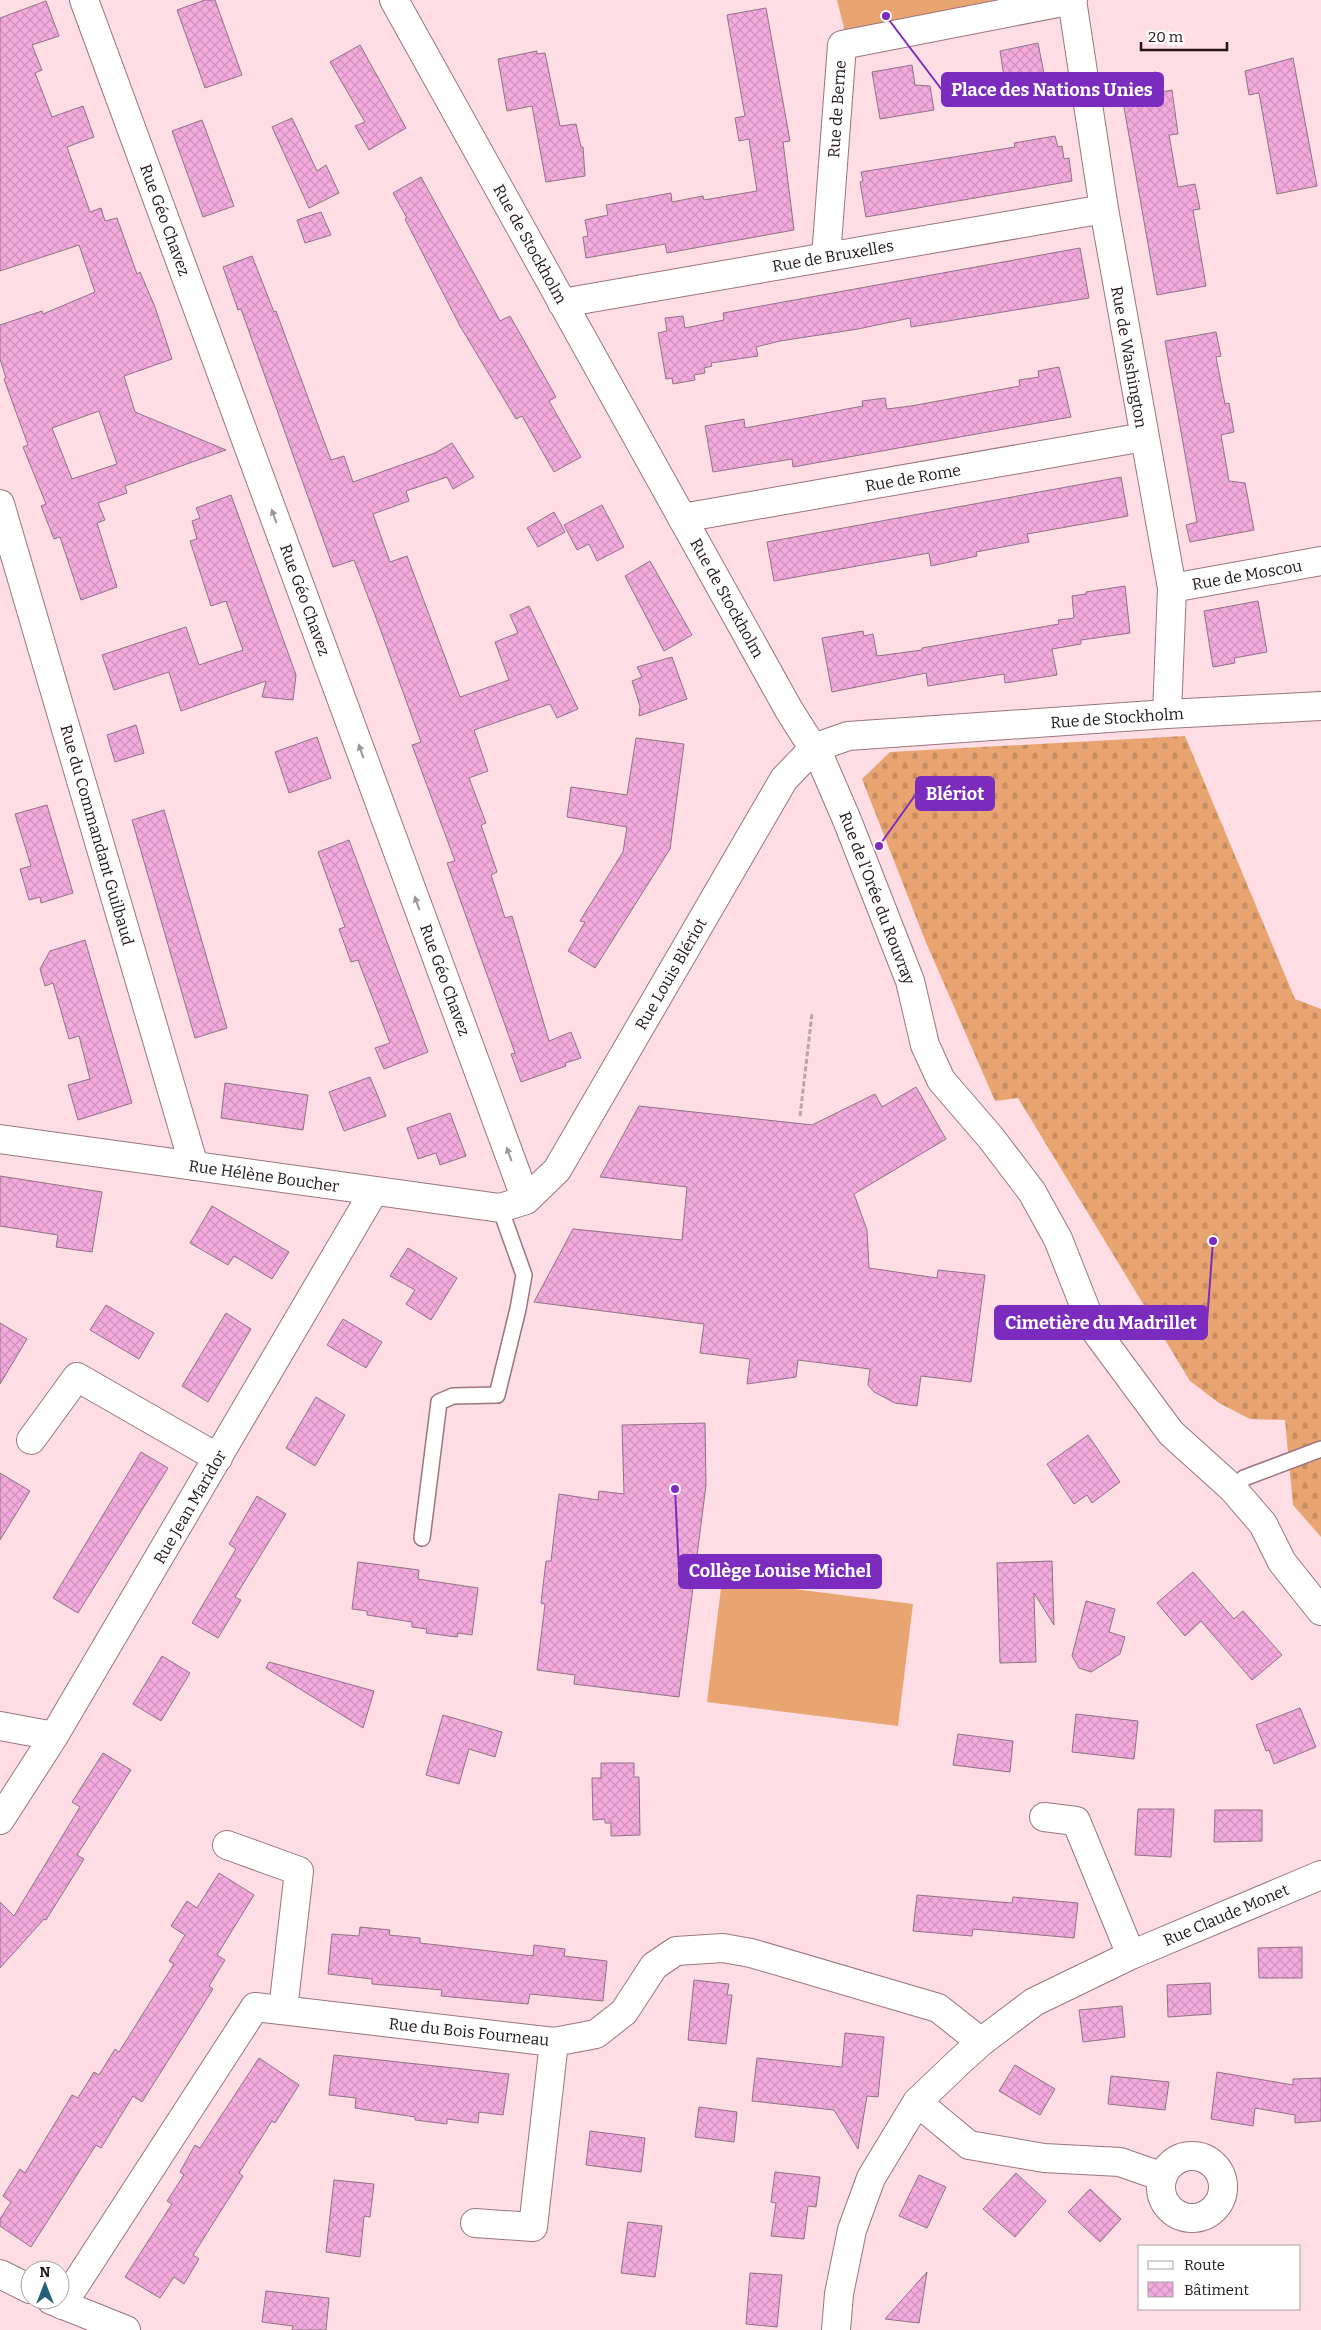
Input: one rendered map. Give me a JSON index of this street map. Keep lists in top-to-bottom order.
{
  "streets": {
    "street": [
      "Rue de Berne",
      "Rue Géo Chavez",
      "Rue de Stockholm",
      "Rue de Bruxelles",
      "Rue de Washington",
      "Rue de Rome",
      "Rue de Moscou",
      "Rue du Commandant Guilbaud",
      "Rue de l'Orée du Rouvray",
      "Rue Louis Blériot",
      "Rue Hélène Boucher",
      "Rue Jean Maridor",
      "Rue Claude Monet",
      "Rue du Bois Fourneau"
    ]
  },
  "crossings": [
    ["Rue de Berne", "Rue de Bruxelles"],
    ["Rue de Berne", "Rue de Washington"],
    ["Rue Géo Chavez", "Rue Louis Blériot"],
    ["Rue Géo Chavez", "Rue Hélène Boucher"],
    ["Rue de Stockholm", "Rue de Bruxelles"],
    ["Rue de Stockholm", "Rue de Washington"],
    ["Rue de Stockholm", "Rue de Rome"],
    ["Rue de Stockholm", "Rue de l'Orée du Rouvray"],
    ["Rue de Stockholm", "Rue Louis Blériot"],
    ["Rue de Bruxelles", "Rue de Washington"],
    ["Rue de Washington", "Rue de Rome"],
    ["Rue de Washington", "Rue de Moscou"],
    ["Rue du Commandant Guilbaud", "Rue Hélène Boucher"],
    ["Rue de l'Orée du Rouvray", "Rue Louis Blériot"],
    ["Rue Louis Blériot", "Rue Hélène Boucher"],
    ["Rue Hélène Boucher", "Rue Jean Maridor"],
    ["Rue Claude Monet", "Rue du Bois Fourneau"]
  ],
  "one_way": ["Rue Géo Chavez"],
  "places": [
    "Place des Nations Unies",
    "Blériot",
    "Cimetière du Madrillet",
    "Collège Louise Michel"
  ],
  "legend": ["Route", "Bâtiment"],
  "scale_bar": "20 m",
  "north": "top"
}
